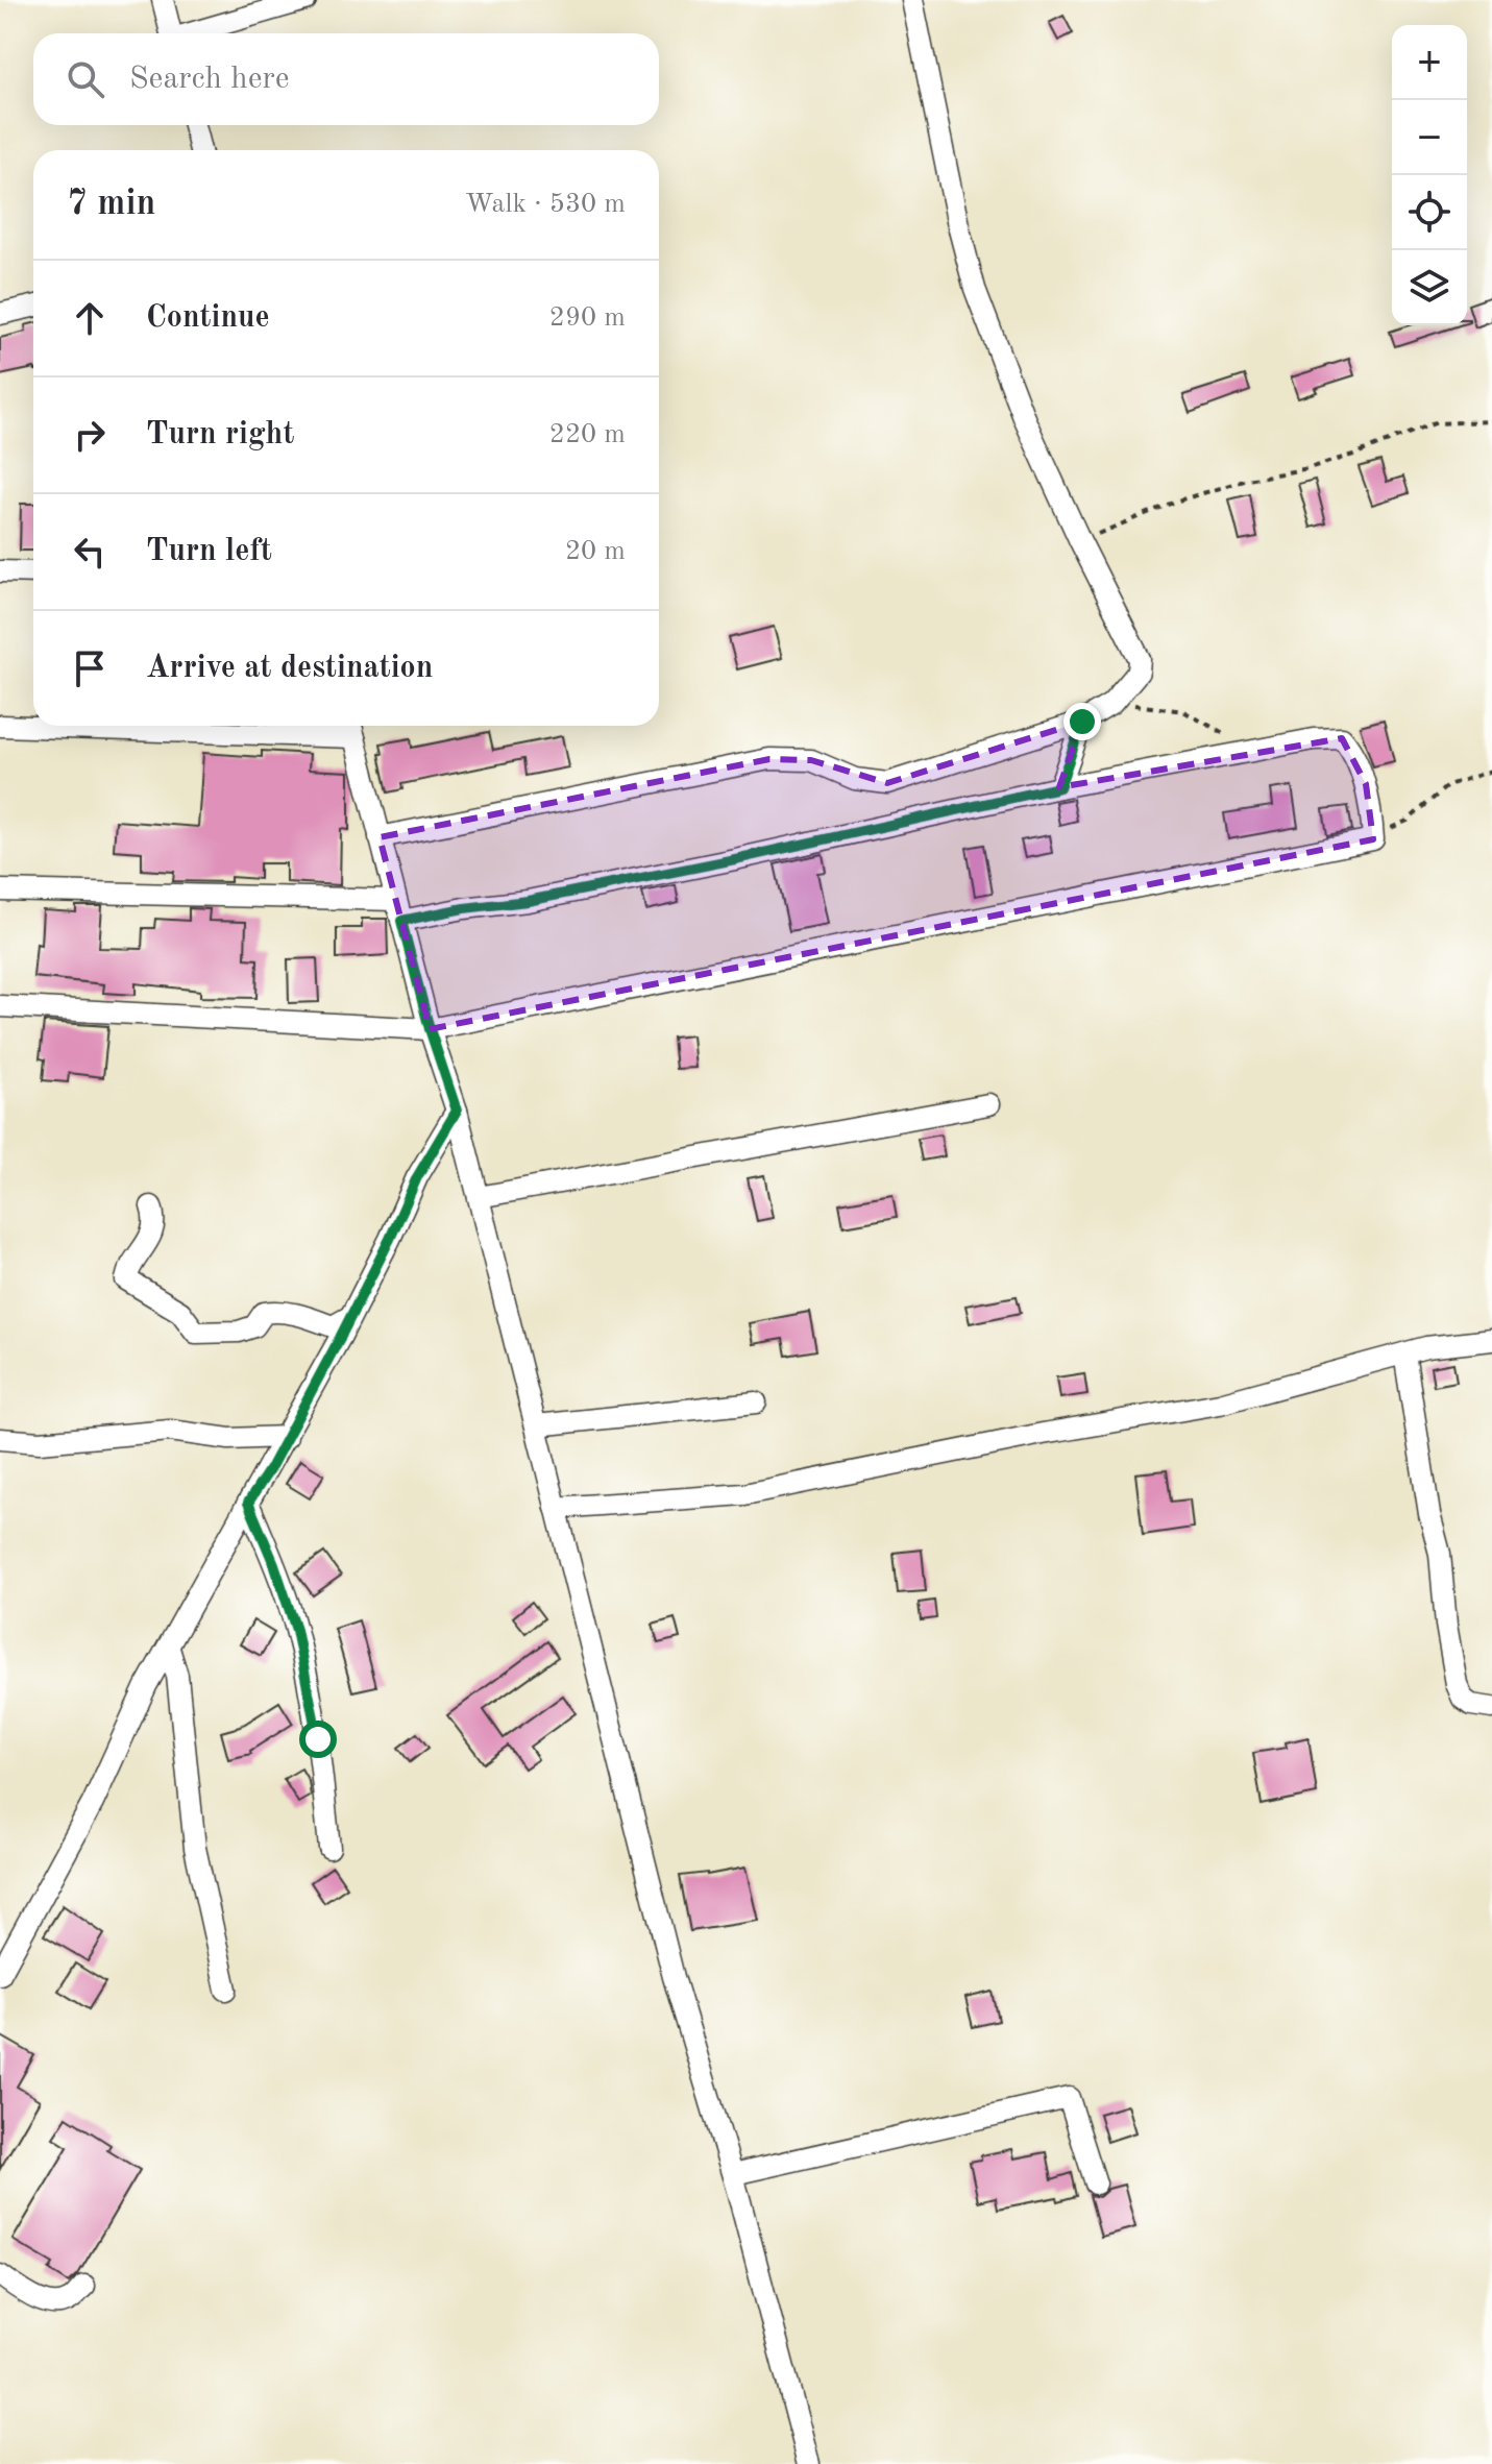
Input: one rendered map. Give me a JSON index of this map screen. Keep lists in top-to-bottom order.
{
  "page": {
    "map_buttons": ["+", "−"],
    "search": "Search here",
    "heading": ["7 min", "Walk · 530 m"],
    "list": [
      ["Continue", "290 m"],
      ["Turn right", "220 m"],
      ["Turn left", "20 m"],
      "Arrive at destination"
    ]
  }
}
